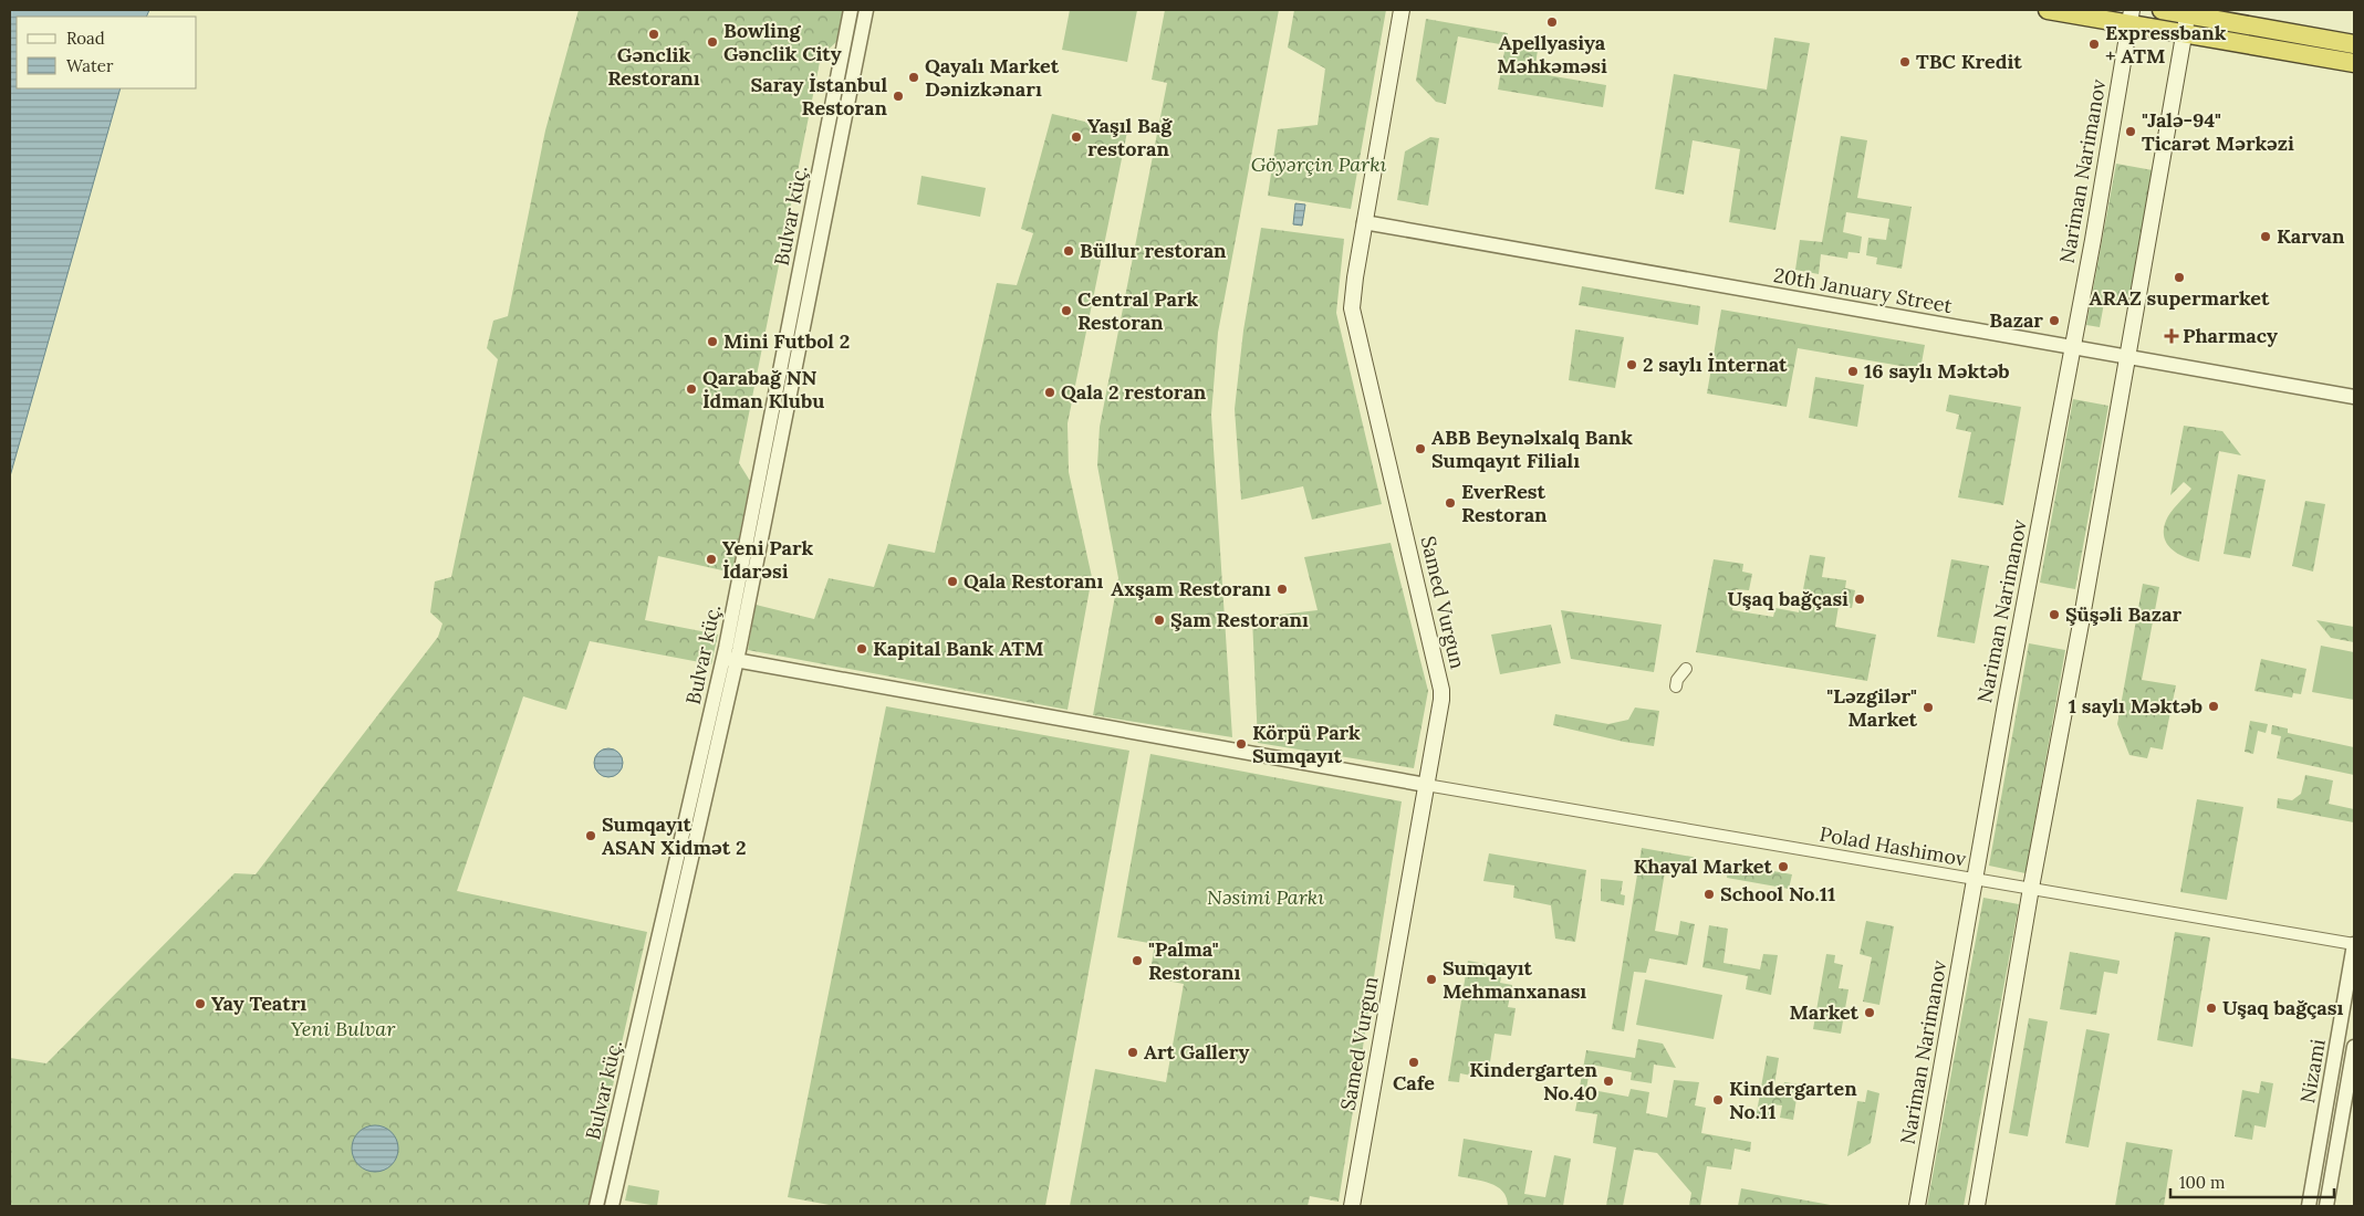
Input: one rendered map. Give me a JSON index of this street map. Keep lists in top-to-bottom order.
{
  "streets": {
    "main road": ["Nariman Narimanov", "Samed Vurgun"],
    "street": [
      "Bulvar küç.",
      "20th January Street",
      "Polad Hashimov",
      "Nizami"
    ]
  },
  "crossings": [
    ["Nariman Narimanov", "20th January Street"],
    ["Nariman Narimanov", "Polad Hashimov"],
    ["20th January Street", "Samed Vurgun"],
    ["Samed Vurgun", "Polad Hashimov"],
    ["Polad Hashimov", "Nizami"]
  ],
  "parks": ["Göyərçin Parkı", "Nəsimi Parkı", "Yeni Bulvar"],
  "places": {
    "other": [
      "Apellyasiya Məhkəməsi",
      "Gənclik Restoranı",
      "Bowling Gәnclik City",
      "Expressbank + ATM",
      "TBC Kredit",
      "Qayalı Market Dənizkənarı",
      "Saray İstanbul Restoran",
      "\"Jalə-94\" Ticarət Mərkəzi",
      "Yaşıl Bağ restoran",
      "Karvan",
      "Büllur restoran",
      "ARAZ supermarket",
      "Central Park Restoran",
      "Bazar",
      "Mini Futbol 2",
      "2 saylı İnternat",
      "16 saylı Məktəb",
      "Qarabağ NN İdman Klubu",
      "Qala 2 restoran",
      "ABB Beynəlxalq Bank Sumqayıt Filialı",
      "EverRest Restoran",
      "Yeni Park İdarəsi",
      "Qala Restoranı",
      "Axşam Restoranı",
      "Uşaq bağçasi",
      "Şüşəli Bazar",
      "Şam Restoranı",
      "Kapital Bank ATM",
      "1 saylı Məktəb",
      "\"Ləzgilər\" Market",
      "Körpü Park Sumqayıt",
      "Sumqayıt ASAN Xidmət 2",
      "Khayal Market",
      "School No.11",
      "\"Palma\" Restoranı",
      "Sumqayıt Mehmanxanası",
      "Yay Teatrı",
      "Uşaq bağçası",
      "Market",
      "Art Gallery",
      "Cafe",
      "Kindergarten No.40",
      "Kindergarten No.11"
    ],
    "health": ["Pharmacy"]
  },
  "legend": ["Road", "Water"],
  "scale_bar": "100 m"
}
